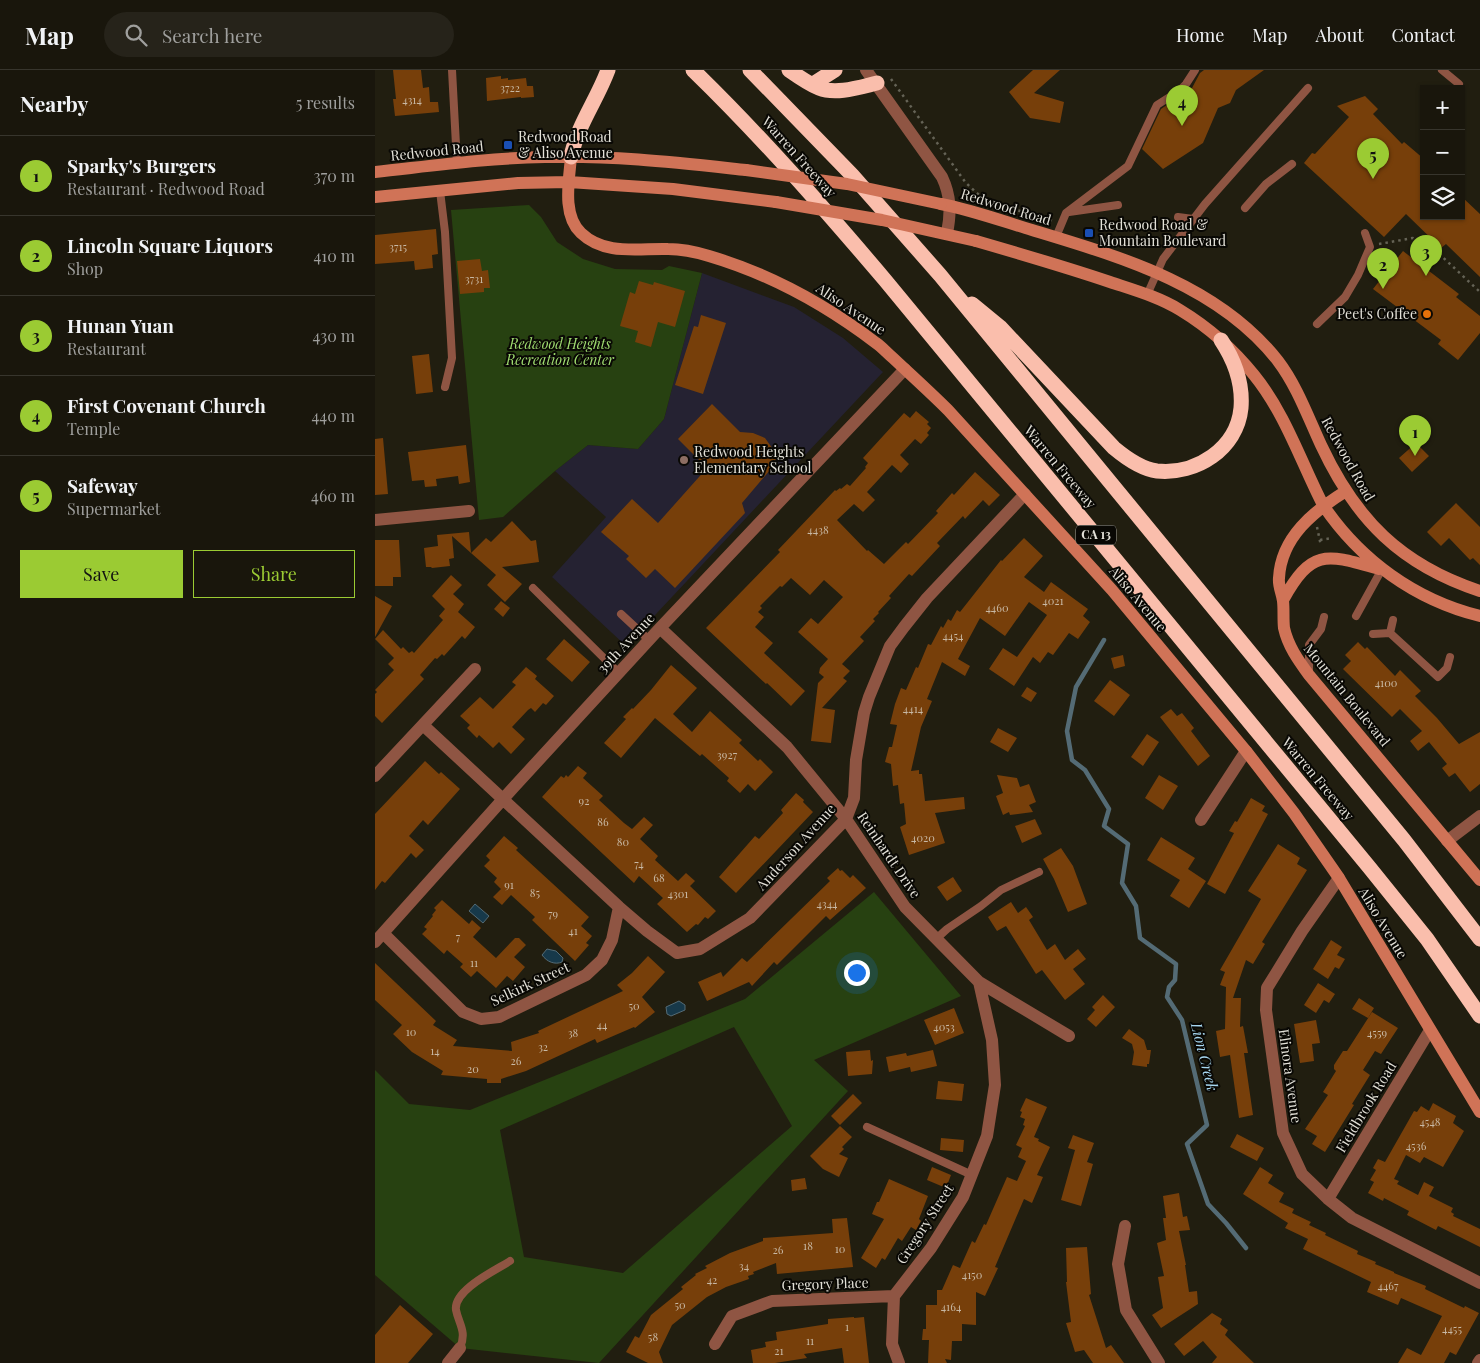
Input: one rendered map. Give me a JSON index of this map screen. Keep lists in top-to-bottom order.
{
  "streets": {
    "highway": ["Warren Freeway", "CA 13"],
    "main road": ["Redwood Road", "Aliso Avenue", "Mountain Boulevard"],
    "street": [
      "39th Avenue",
      "Anderson Avenue",
      "Reinhardt Drive",
      "Selkirk Street",
      "Elinora Avenue",
      "Fieldbrook Road",
      "Gregory Street",
      "Gregory Place"
    ]
  },
  "crossings": [
    ["Redwood Road", "Aliso Avenue"],
    ["Redwood Road", "Mountain Boulevard"],
    ["Aliso Avenue", "39th Avenue"],
    ["Aliso Avenue", "Anderson Avenue"],
    ["Aliso Avenue", "Elinora Avenue"],
    ["Aliso Avenue", "Fieldbrook Road"],
    ["39th Avenue", "Reinhardt Drive"],
    ["39th Avenue", "Selkirk Street"],
    ["Anderson Avenue", "Reinhardt Drive"],
    ["Anderson Avenue", "Selkirk Street"],
    ["Reinhardt Drive", "Gregory Street"],
    ["Elinora Avenue", "Fieldbrook Road"],
    ["Gregory Street", "Gregory Place"]
  ],
  "water": ["Lion Creek"],
  "parks": ["Redwood Heights Recreation Center"],
  "places": {
    "transit": ["Redwood Road & Aliso Avenue", "Redwood Road & Mountain Boulevard"],
    "other": ["Peet's Coffee", "Redwood Heights Elementary School"]
  },
  "house_numbers": [
    "3722",
    "4314",
    "3715",
    "3731",
    "4438",
    "4021",
    "4460",
    "4454",
    "4100",
    "4414",
    "3927",
    "92",
    "86",
    "4020",
    "80",
    "74",
    "68",
    "91",
    "85",
    "4301",
    "4344",
    "79",
    "41",
    "7",
    "11",
    "50",
    "44",
    "4053",
    "10",
    "38",
    "4559",
    "32",
    "14",
    "26",
    "20",
    "4548",
    "4536",
    "18",
    "10",
    "26",
    "34",
    "4150",
    "42",
    "4467",
    "50",
    "4164",
    "1",
    "4455",
    "58",
    "11",
    "21"
  ],
  "page": {
    "header": "Map",
    "search": "Search here",
    "nav": [
      "Home",
      "Map",
      "About",
      "Contact"
    ],
    "heading": ["Nearby", "5 results"],
    "map_buttons": ["+", "−"],
    "pins": [
      "4",
      "5",
      "3",
      "2",
      "1"
    ],
    "list": [
      {
        "mark": "1",
        "name": "Sparky's Burgers",
        "note": "Restaurant · Redwood Road",
        "value": "370 m"
      },
      {
        "mark": "2",
        "name": "Lincoln Square Liquors",
        "note": "Shop",
        "value": "410 m"
      },
      {
        "mark": "3",
        "name": "Hunan Yuan",
        "note": "Restaurant",
        "value": "430 m"
      },
      {
        "mark": "4",
        "name": "First Covenant Church",
        "note": "Temple",
        "value": "440 m"
      },
      {
        "mark": "5",
        "name": "Safeway",
        "note": "Supermarket",
        "value": "460 m"
      }
    ],
    "buttons": ["Save", "Share"]
  }
}
